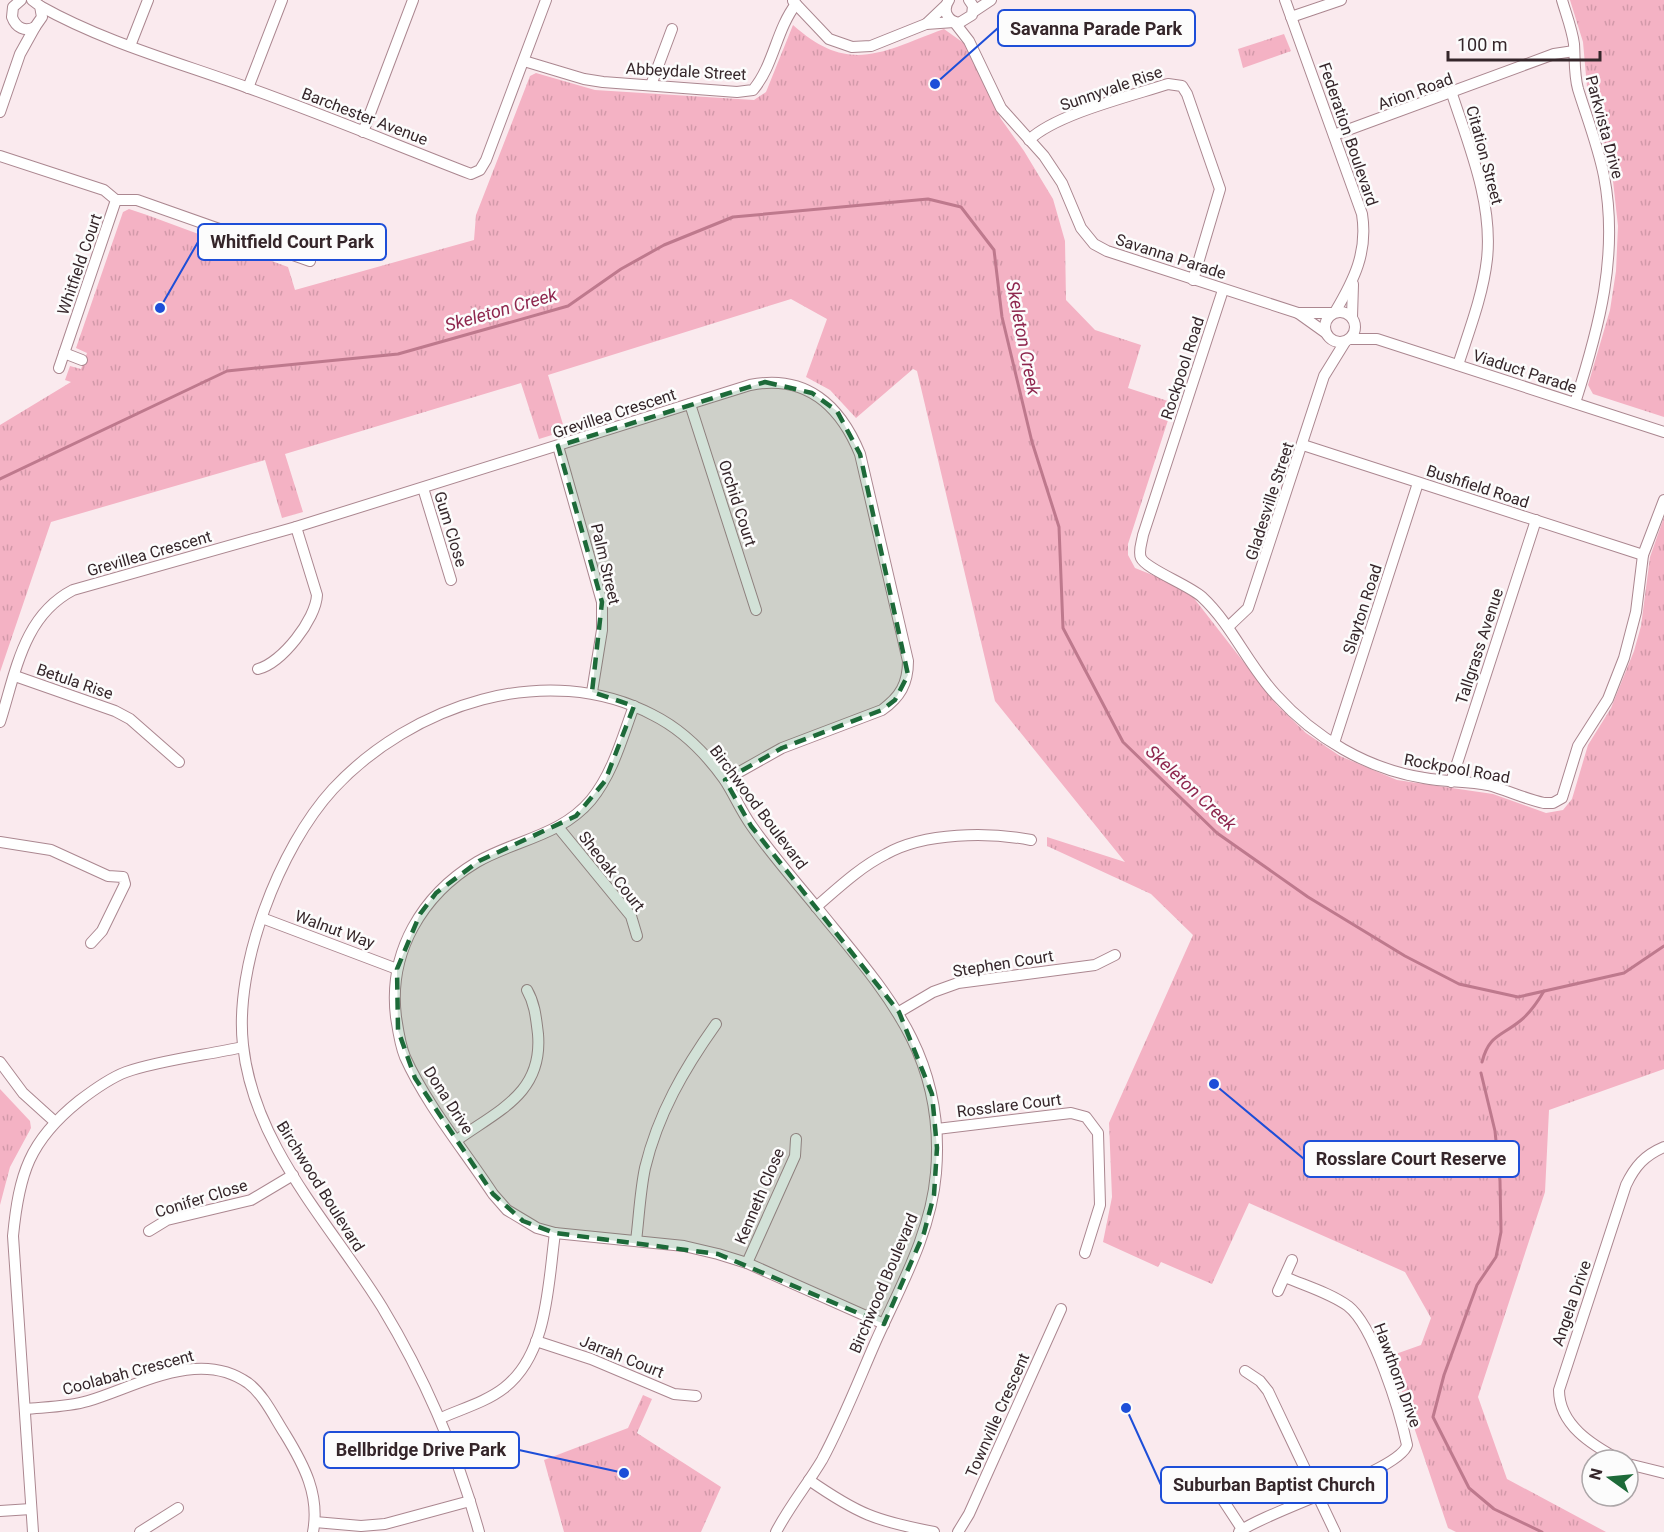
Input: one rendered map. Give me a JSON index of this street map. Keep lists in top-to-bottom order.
{
  "streets": {
    "street": [
      "Abbeydale Street",
      "Sunnyvale Rise",
      "Arion Road",
      "Barchester Avenue",
      "Parkvista Drive",
      "Federation Boulevard",
      "Citation Street",
      "Savanna Parade",
      "Whitfield Court",
      "Rockpool Road",
      "Viaduct Parade",
      "Grevillea Crescent",
      "Bushfield Road",
      "Gladesville Street",
      "Orchid Court",
      "Gum Close",
      "Palm Street",
      "Slayton Road",
      "Tallgrass Avenue",
      "Betula Rise",
      "Birchwood Boulevard",
      "Sheoak Court",
      "Walnut Way",
      "Stephen Court",
      "Dona Drive",
      "Rosslare Court",
      "Kenneth Close",
      "Conifer Close",
      "Angela Drive",
      "Jarrah Court",
      "Coolabah Crescent",
      "Hawthorn Drive",
      "Townville Crescent"
    ]
  },
  "crossings": [
    ["Abbeydale Street", "Barchester Avenue"],
    ["Sunnyvale Rise", "Savanna Parade"],
    ["Arion Road", "Parkvista Drive"],
    ["Arion Road", "Federation Boulevard"],
    ["Arion Road", "Citation Street"],
    ["Parkvista Drive", "Viaduct Parade"],
    ["Federation Boulevard", "Savanna Parade"],
    ["Federation Boulevard", "Viaduct Parade"],
    ["Federation Boulevard", "Gladesville Street"],
    ["Citation Street", "Viaduct Parade"],
    ["Savanna Parade", "Rockpool Road"],
    ["Savanna Parade", "Viaduct Parade"],
    ["Savanna Parade", "Gladesville Street"],
    ["Rockpool Road", "Bushfield Road"],
    ["Rockpool Road", "Gladesville Street"],
    ["Rockpool Road", "Slayton Road"],
    ["Rockpool Road", "Tallgrass Avenue"],
    ["Viaduct Parade", "Gladesville Street"],
    ["Grevillea Crescent", "Orchid Court"],
    ["Grevillea Crescent", "Gum Close"],
    ["Grevillea Crescent", "Palm Street"],
    ["Grevillea Crescent", "Betula Rise"],
    ["Grevillea Crescent", "Birchwood Boulevard"],
    ["Bushfield Road", "Gladesville Street"],
    ["Bushfield Road", "Slayton Road"],
    ["Bushfield Road", "Tallgrass Avenue"],
    ["Palm Street", "Birchwood Boulevard"],
    ["Birchwood Boulevard", "Walnut Way"],
    ["Birchwood Boulevard", "Stephen Court"],
    ["Birchwood Boulevard", "Dona Drive"],
    ["Birchwood Boulevard", "Rosslare Court"],
    ["Birchwood Boulevard", "Conifer Close"],
    ["Sheoak Court", "Dona Drive"],
    ["Walnut Way", "Dona Drive"],
    ["Dona Drive", "Kenneth Close"]
  ],
  "water": ["Skeleton Creek"],
  "places": [
    "Savanna Parade Park",
    "Whitfield Court Park",
    "Rosslare Court Reserve",
    "Suburban Baptist Church",
    "Bellbridge Drive Park"
  ],
  "scale_bar": "100 m",
  "north": "left"
}
